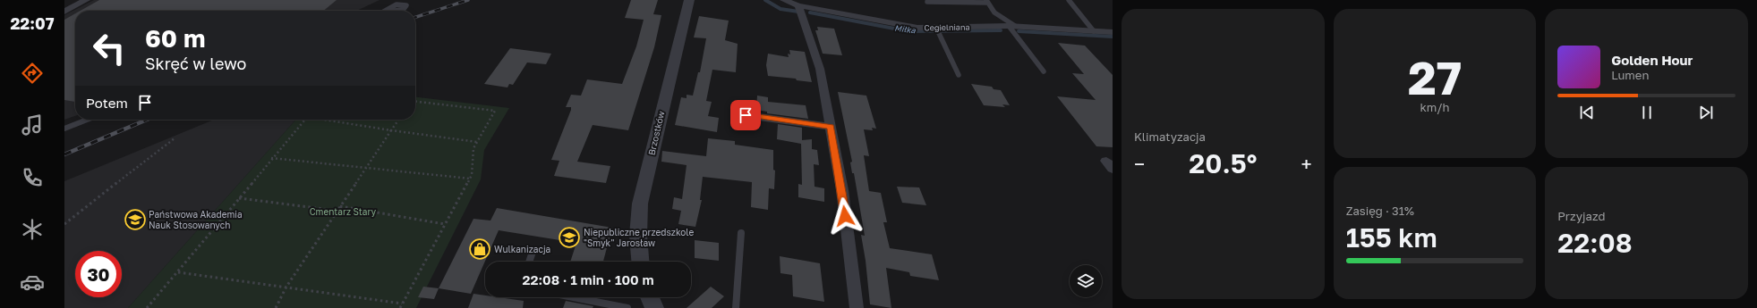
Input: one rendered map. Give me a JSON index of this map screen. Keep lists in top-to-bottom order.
{
  "streets": {
    "street": ["Cegielniana", "Brzostków"]
  },
  "water": ["Miłka"],
  "parks": ["Cmentarz Stary"],
  "places": {
    "school or university": ["Państwowa Akademia Nauk Stosowanych", "Niepubliczne przedszkole \"Smyk\" Jarosław"],
    "shop": ["Wulkanizacja"]
  },
  "page": {
    "tabs": "22:07",
    "tile": [
      "Klimatyzacja",
      ["27", "km/h"],
      ["Zasięg · 31%", "155 km"],
      ["Przyjazd", "22:08"]
    ],
    "turn": ["60 m", "Skręć w lewo"],
    "song": ["Golden Hour", "Lumen"],
    "then": "Potem",
    "heat": ["−", "20.5°", "+"],
    "limit": "30",
    "trip": "22:08 · 1 min · 100 m"
  }
}
